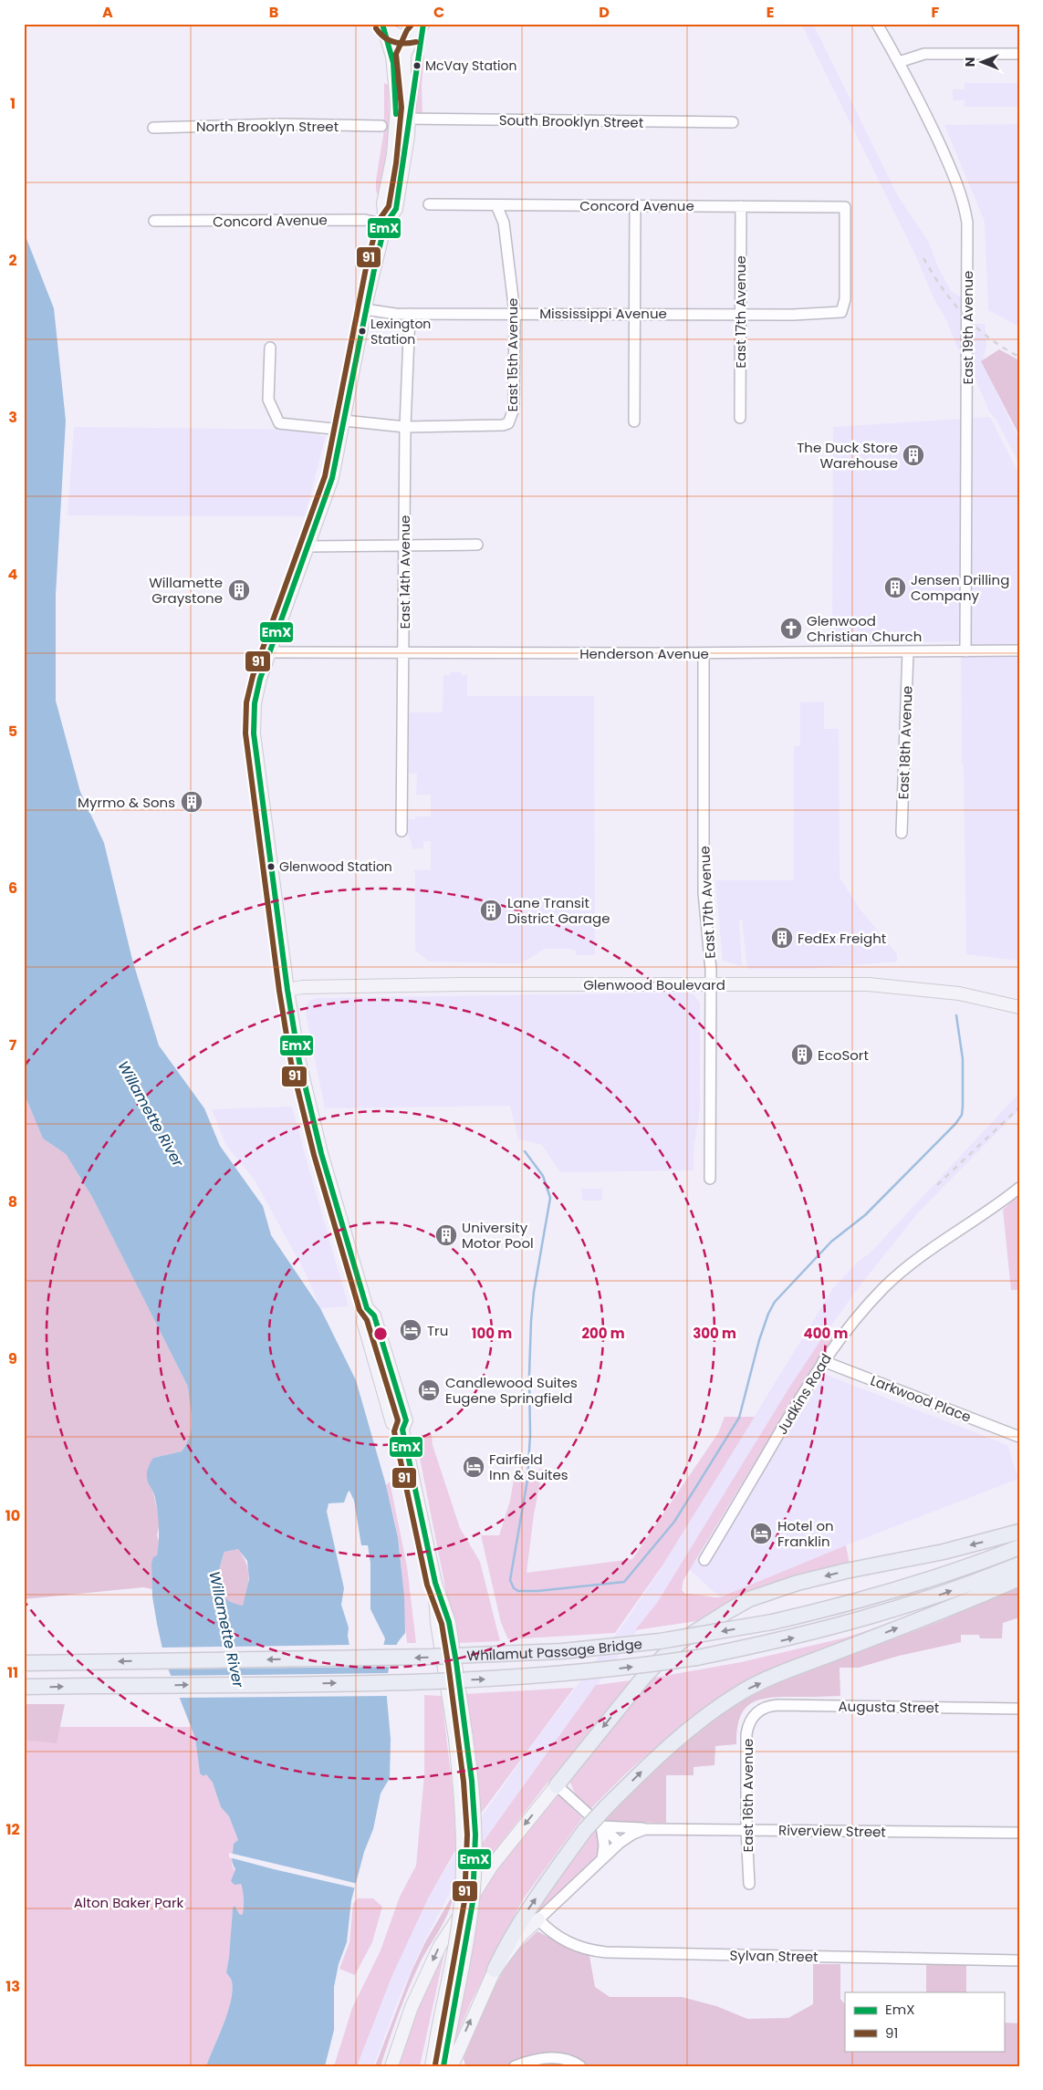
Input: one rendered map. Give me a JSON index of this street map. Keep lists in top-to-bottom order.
{
  "streets": {
    "highway": ["Whilamut Passage Bridge"],
    "main road": ["Glenwood Boulevard"],
    "street": [
      "South Brooklyn Street",
      "North Brooklyn Street",
      "Concord Avenue",
      "East 17th Avenue",
      "Mississippi Avenue",
      "East 19th Avenue",
      "East 15th Avenue",
      "East 14th Avenue",
      "Henderson Avenue",
      "East 18th Avenue",
      "Judkins Road",
      "Larkwood Place",
      "Augusta Street",
      "East 16th Avenue",
      "Riverview Street",
      "Sylvan Street"
    ]
  },
  "crossings": [
    ["Concord Avenue", "East 17th Avenue"],
    ["Concord Avenue", "Mississippi Avenue"],
    ["Concord Avenue", "East 15th Avenue"],
    ["East 17th Avenue", "Mississippi Avenue"],
    ["East 17th Avenue", "Henderson Avenue"],
    ["East 17th Avenue", "Glenwood Boulevard"],
    ["Mississippi Avenue", "East 15th Avenue"],
    ["Mississippi Avenue", "East 14th Avenue"],
    ["East 19th Avenue", "Henderson Avenue"],
    ["East 15th Avenue", "East 14th Avenue"],
    ["East 14th Avenue", "Henderson Avenue"],
    ["Henderson Avenue", "East 18th Avenue"],
    ["Judkins Road", "Larkwood Place"],
    ["Augusta Street", "East 16th Avenue"],
    ["East 16th Avenue", "Riverview Street"],
    ["Riverview Street", "Sylvan Street"]
  ],
  "water": ["Willamette River"],
  "parks": ["Alton Baker Park"],
  "places": {
    "other": ["McVay Station", "Lexington Station", "Glenwood Station"],
    "building": [
      "The Duck Store Warehouse",
      "Jensen Drilling Company",
      "Willamette Graystone",
      "Myrmo & Sons",
      "Lane Transit District Garage",
      "FedEx Freight",
      "EcoSort",
      "University Motor Pool"
    ],
    "church": ["Glenwood Christian Church"],
    "hotel": [
      "Tru",
      "Candlewood Suites Eugene Springfield",
      "Fairfield Inn & Suites",
      "Hotel on Franklin"
    ]
  },
  "lines": ["transit line EmX", "transit line 91"],
  "legend": ["EmX", "91"],
  "north": "left",
  "grid": {
    "columns": [
      "A",
      "B",
      "C",
      "D",
      "E",
      "F"
    ],
    "rows": [
      "1",
      "2",
      "3",
      "4",
      "5",
      "6",
      "7",
      "8",
      "9",
      "10",
      "11",
      "12",
      "13"
    ]
  },
  "rings": [
    "100 m",
    "200 m",
    "300 m",
    "400 m"
  ]
}
